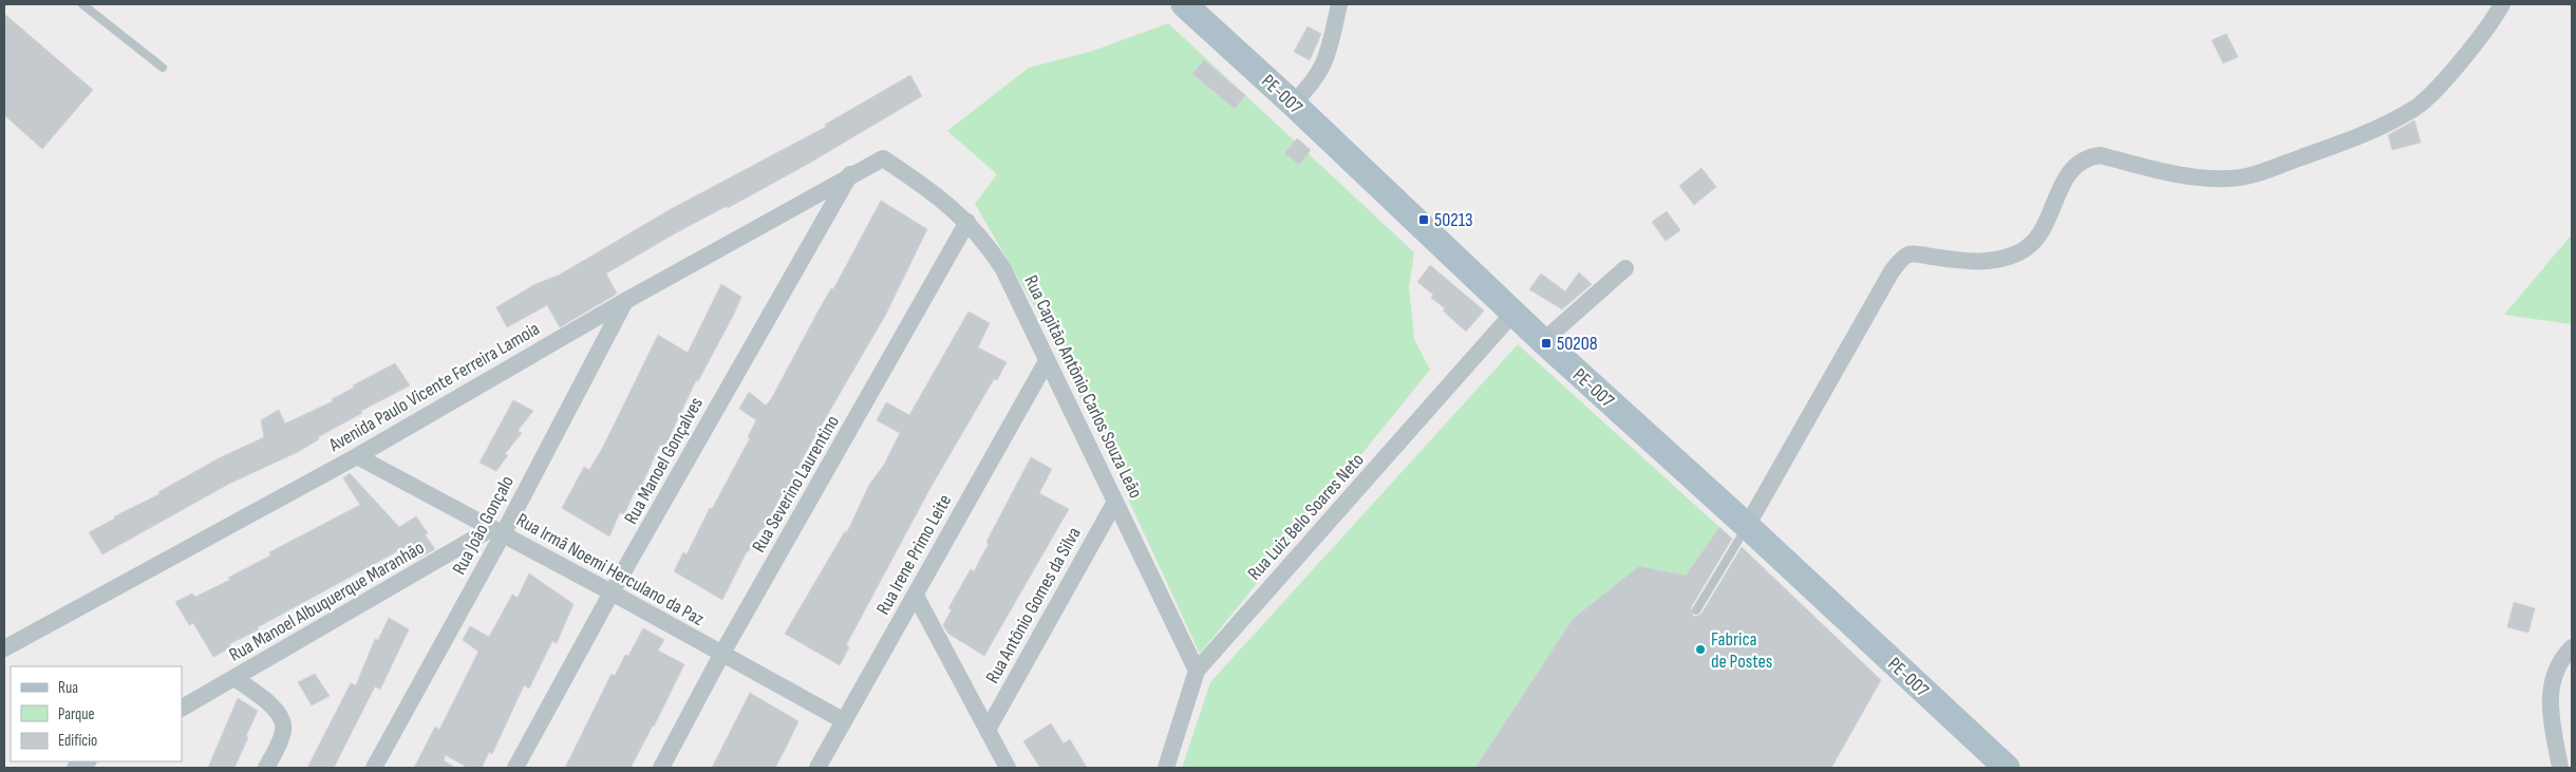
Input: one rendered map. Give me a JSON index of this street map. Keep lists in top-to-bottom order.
{
  "streets": {
    "main road": ["PE-007"],
    "street": [
      "Avenida Paulo Vicente Ferreira Lamoia",
      "Rua Capitão Antônio Carlos Souza Leão",
      "Rua Manoel Gonçalves",
      "Rua Severino Laurentino",
      "Rua Luiz Belo Soares Neto",
      "Rua João Gonçalo",
      "Rua Irene Primo Leite",
      "Rua Irmã Noemi Herculano da Paz",
      "Rua Manoel Albuquerque Maranhão",
      "Rua Antônio Gomes da Silva"
    ]
  },
  "crossings": [
    ["PE-007", "Rua Luiz Belo Soares Neto"],
    ["Avenida Paulo Vicente Ferreira Lamoia", "Rua Capitão Antônio Carlos Souza Leão"],
    ["Avenida Paulo Vicente Ferreira Lamoia", "Rua Manoel Gonçalves"],
    ["Avenida Paulo Vicente Ferreira Lamoia", "Rua João Gonçalo"],
    ["Avenida Paulo Vicente Ferreira Lamoia", "Rua Irmã Noemi Herculano da Paz"],
    ["Rua Capitão Antônio Carlos Souza Leão", "Rua Severino Laurentino"],
    ["Rua Capitão Antônio Carlos Souza Leão", "Rua Luiz Belo Soares Neto"],
    ["Rua Capitão Antônio Carlos Souza Leão", "Rua Irene Primo Leite"],
    ["Rua Capitão Antônio Carlos Souza Leão", "Rua Antônio Gomes da Silva"],
    ["Rua Manoel Gonçalves", "Rua Irmã Noemi Herculano da Paz"],
    ["Rua Severino Laurentino", "Rua Irmã Noemi Herculano da Paz"],
    ["Rua João Gonçalo", "Rua Irmã Noemi Herculano da Paz"],
    ["Rua João Gonçalo", "Rua Manoel Albuquerque Maranhão"],
    ["Rua Irene Primo Leite", "Rua Irmã Noemi Herculano da Paz"],
    ["Rua Irmã Noemi Herculano da Paz", "Rua Manoel Albuquerque Maranhão"]
  ],
  "places": {
    "transit": ["50213", "50208"],
    "other": ["Fabrica de Postes"]
  },
  "legend": ["Rua", "Parque", "Edifício"]
}
